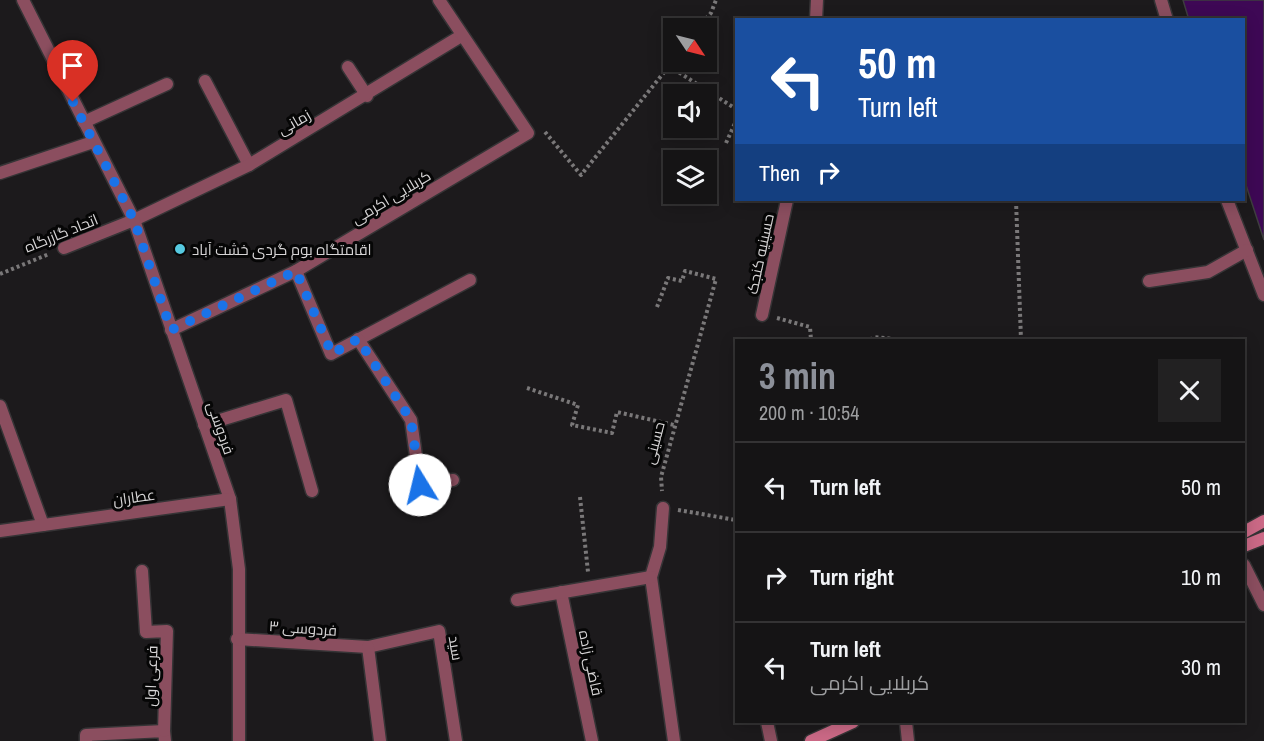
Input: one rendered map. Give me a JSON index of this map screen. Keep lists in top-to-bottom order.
{
  "streets": {
    "street": [
      "زمانی",
      "کربلایی اکرمی",
      "اتحاد گازرگاه",
      "حسینیه کنجک",
      "فردوسی",
      "عطاران",
      "فردوسی ۳",
      "سید",
      "قاضی زاده",
      "فرعی اول"
    ],
    "path": ["حسینی"]
  },
  "crossings": [
    ["زمانی", "اتحاد گازرگاه"],
    ["زمانی", "فردوسی"],
    ["کربلایی اکرمی", "فردوسی"],
    ["اتحاد گازرگاه", "فردوسی"],
    ["فردوسی", "عطاران"],
    ["فردوسی", "فردوسی ۳"],
    ["فردوسی ۳", "سید"]
  ],
  "places": ["اقامتگاه بوم گردی خشت آباد"],
  "north": "bottom right",
  "page": {
    "turn": ["50 m", "Turn left"],
    "then": "Then",
    "heading": ["3 min", "200 m · 10:54"],
    "list": [
      {
        "name": "Turn left",
        "value": "50 m"
      },
      {
        "name": "Turn right",
        "value": "10 m"
      },
      {
        "name": "Turn left",
        "note": "کربلایی اکرمی",
        "value": "30 m"
      }
    ]
  }
}
